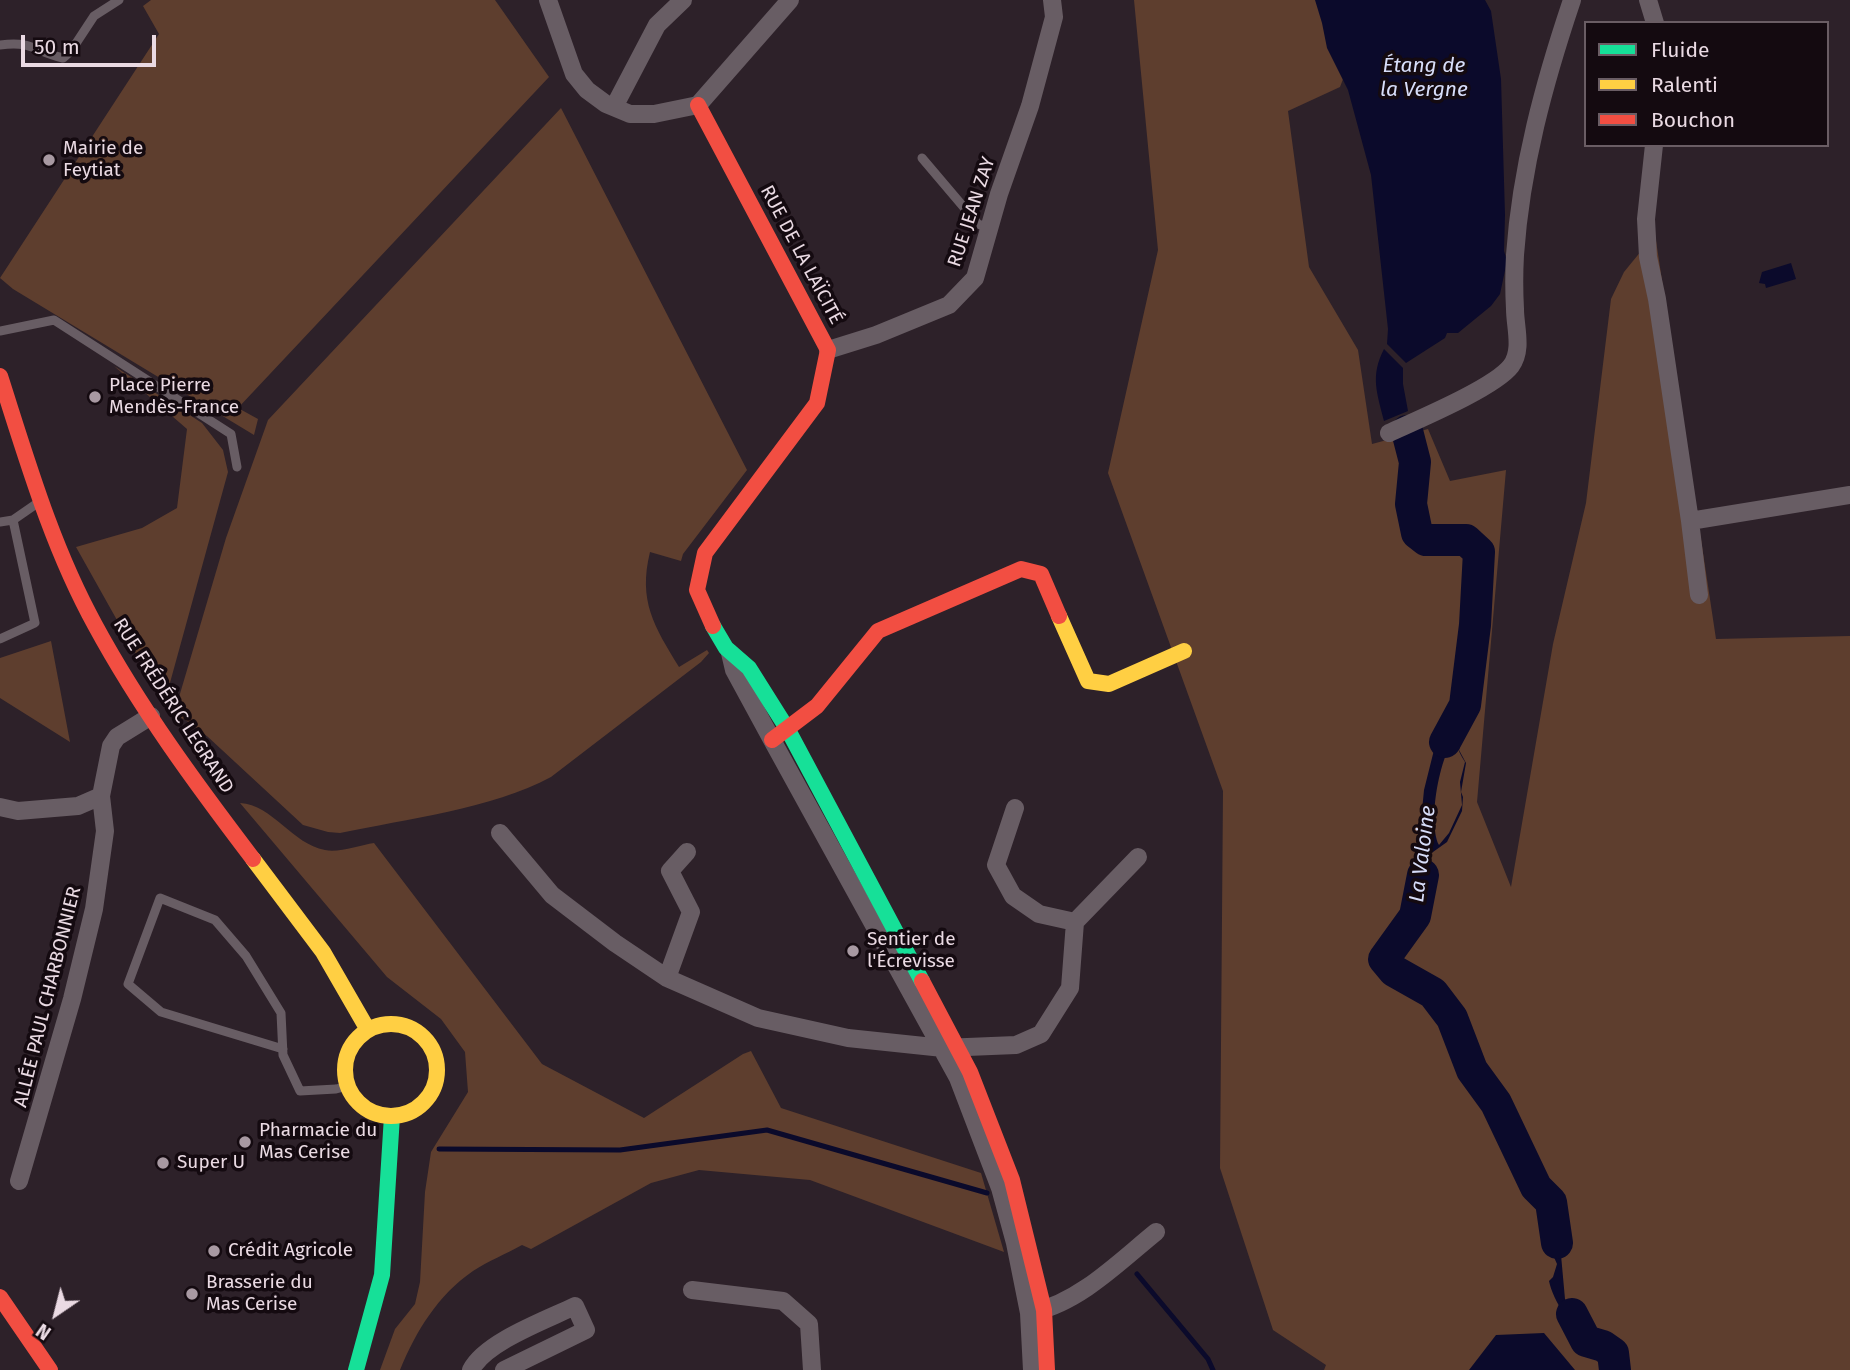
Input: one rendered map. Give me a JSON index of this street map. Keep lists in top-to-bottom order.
{
  "streets": {
    "street": [
      "RUE JEAN ZAY",
      "RUE DE LA LAÏCITÉ",
      "RUE FRÉDÉRIC LEGRAND",
      "ALLÉE PAUL CHARBONNIER"
    ]
  },
  "crossings": [
    ["RUE JEAN ZAY", "RUE DE LA LAÏCITÉ"],
    ["RUE FRÉDÉRIC LEGRAND", "ALLÉE PAUL CHARBONNIER"]
  ],
  "water": ["Étang de la Vergne", "La Valoine"],
  "places": [
    "Mairie de Feytiat",
    "Place Pierre Mendès-France",
    "Sentier de l'Écrevisse",
    "Pharmacie du Mas Cerise",
    "Super U",
    "Crédit Agricole",
    "Brasserie du Mas Cerise"
  ],
  "legend": ["Fluide", "Ralenti", "Bouchon"],
  "scale_bar": "50 m",
  "north": "bottom left"
}
